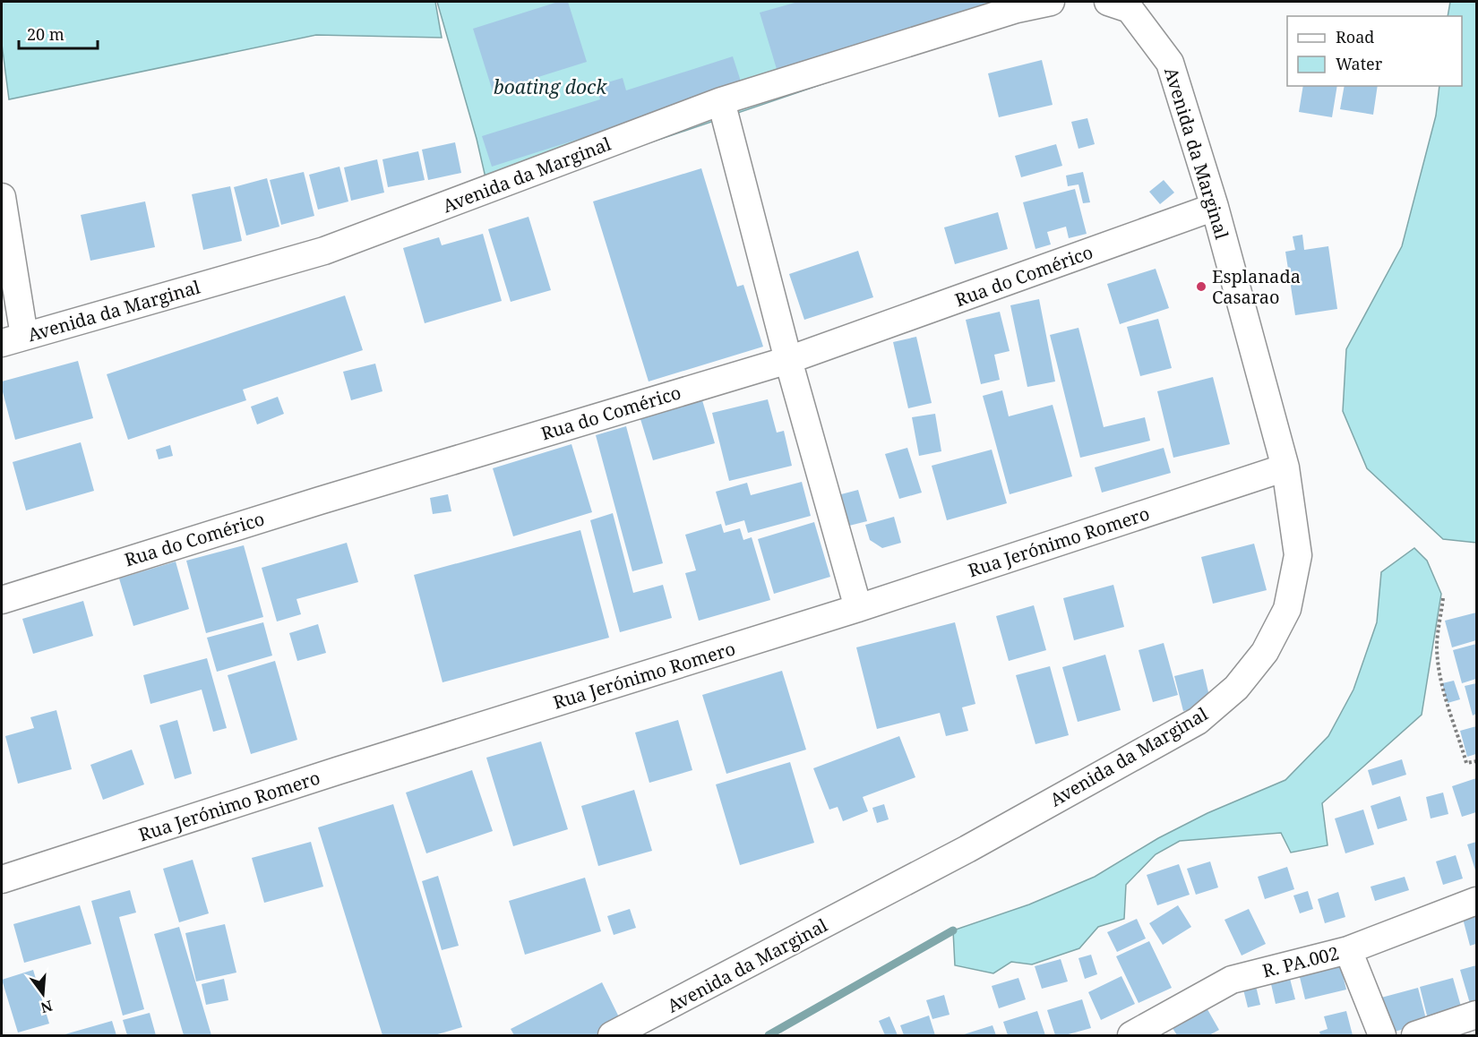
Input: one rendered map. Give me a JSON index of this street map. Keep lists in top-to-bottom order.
{
  "streets": {
    "street": [
      "Avenida da Marginal",
      "Rua do Comérico",
      "Rua Jerónimo Romero",
      "R. PA.002"
    ]
  },
  "crossings": [
    ["Avenida da Marginal", "Rua do Comérico"],
    ["Avenida da Marginal", "Rua Jerónimo Romero"]
  ],
  "water": ["boating dock"],
  "places": ["Esplanada Casarao"],
  "legend": ["Road", "Water"],
  "scale_bar": "20 m",
  "north": "bottom"
}
